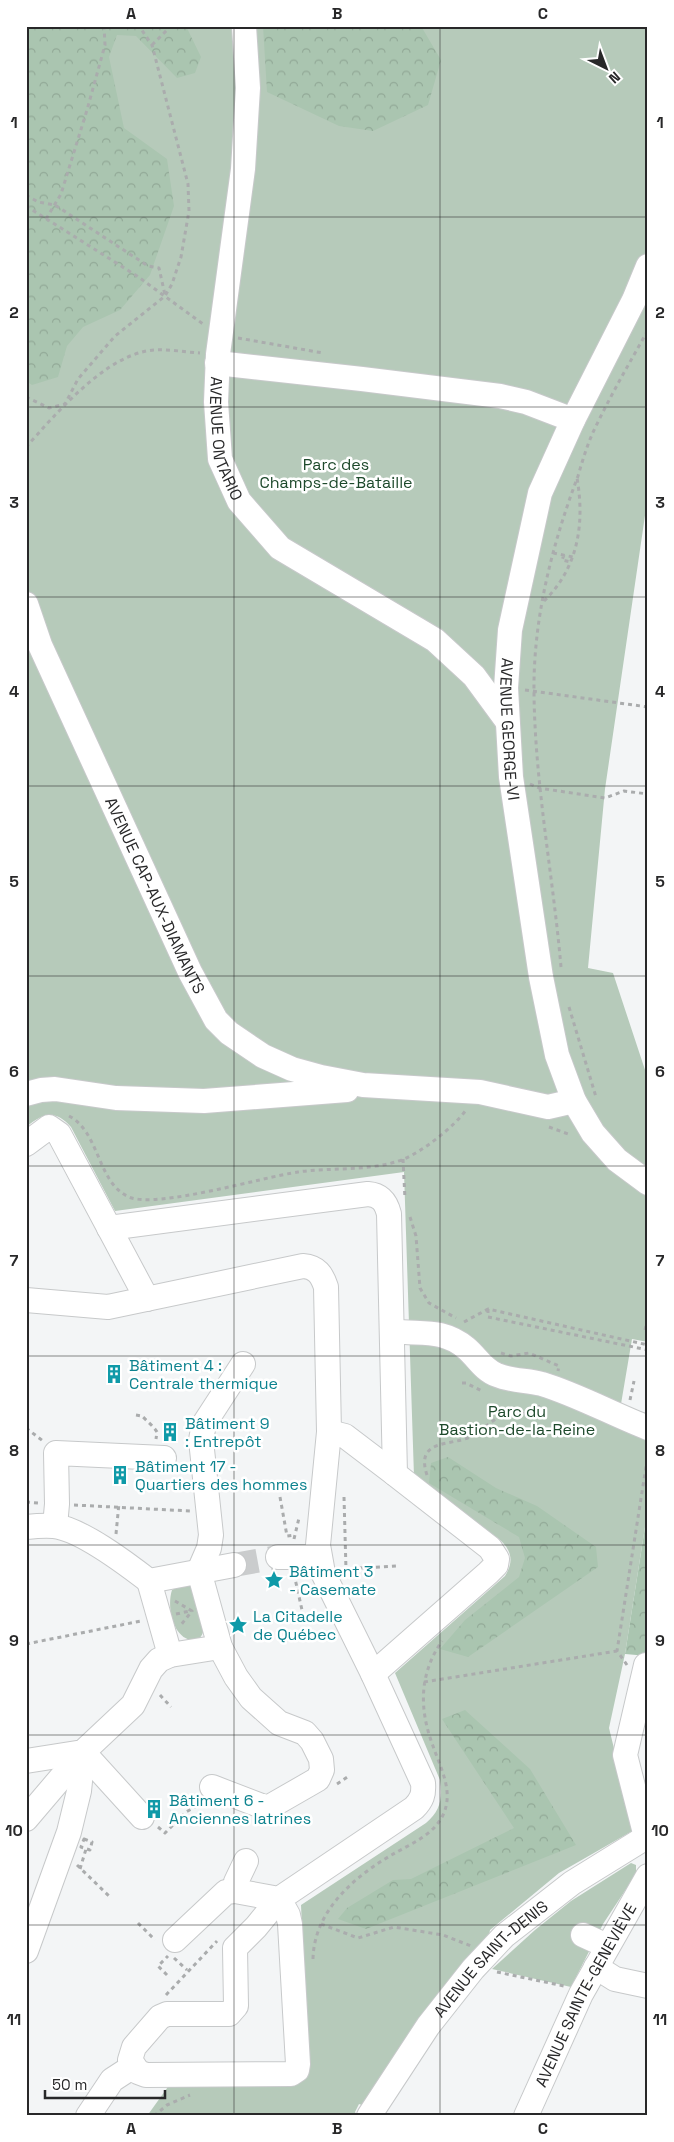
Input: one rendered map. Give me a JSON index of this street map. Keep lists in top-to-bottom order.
{
  "streets": {
    "street": [
      "AVENUE ONTARIO",
      "AVENUE GEORGE-VI",
      "AVENUE CAP-AUX-DIAMANTS",
      "AVENUE SAINT-DENIS",
      "AVENUE SAINTE-GENEVIÈVE"
    ]
  },
  "crossings": [
    ["AVENUE ONTARIO", "AVENUE GEORGE-VI"],
    ["AVENUE GEORGE-VI", "AVENUE CAP-AUX-DIAMANTS"]
  ],
  "parks": ["Parc des Champs-de-Bataille", "Parc du Bastion-de-la-Reine"],
  "places": {
    "building": [
      "Bâtiment 4 : Centrale thermique",
      "Bâtiment 9 : Entrepôt",
      "Bâtiment 17 - Quartiers des hommes",
      "Bâtiment 6 - Anciennes latrines"
    ],
    "place": ["Bâtiment 3 - Casemate", "La Citadelle de Québec"]
  },
  "scale_bar": "50 m",
  "north": "bottom right",
  "grid": {
    "columns": ["A", "B", "C"],
    "rows": [
      "1",
      "2",
      "3",
      "4",
      "5",
      "6",
      "7",
      "8",
      "9",
      "10",
      "11"
    ]
  }
}
